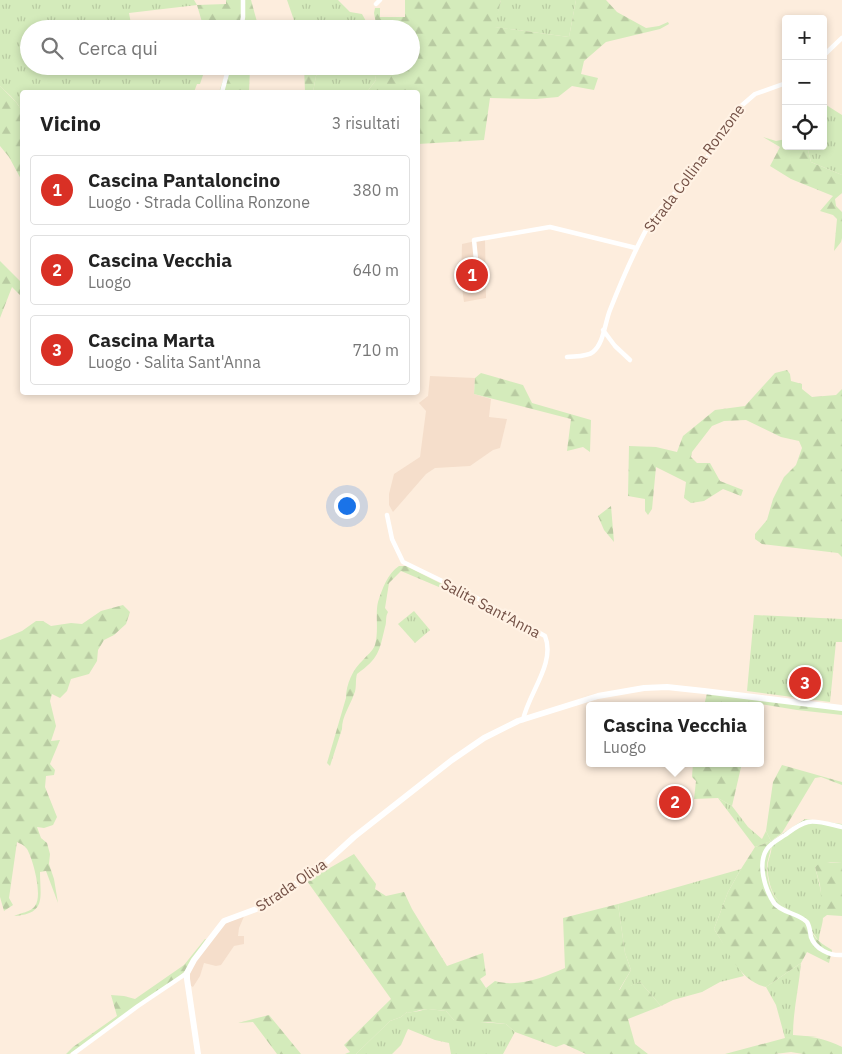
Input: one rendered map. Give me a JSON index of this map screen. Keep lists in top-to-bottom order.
{
  "streets": {
    "street": ["Strada Collina Ronzone", "Salita Sant'Anna", "Strada Oliva"]
  },
  "crossings": [
    ["Salita Sant'Anna", "Strada Oliva"]
  ],
  "page": {
    "map_buttons": ["+", "−"],
    "search": "Cerca qui",
    "heading": ["Vicino", "3 risultati"],
    "list": [
      {
        "mark": "1",
        "name": "Cascina Pantaloncino",
        "note": "Luogo · Strada Collina Ronzone",
        "value": "380 m"
      },
      {
        "mark": "2",
        "name": "Cascina Vecchia",
        "note": "Luogo",
        "value": "640 m"
      },
      {
        "mark": "3",
        "name": "Cascina Marta",
        "note": "Luogo · Salita Sant'Anna",
        "value": "710 m"
      }
    ],
    "pins": ["1", "3", "2"],
    "popup": ["Cascina Vecchia", "Luogo"]
  }
}
